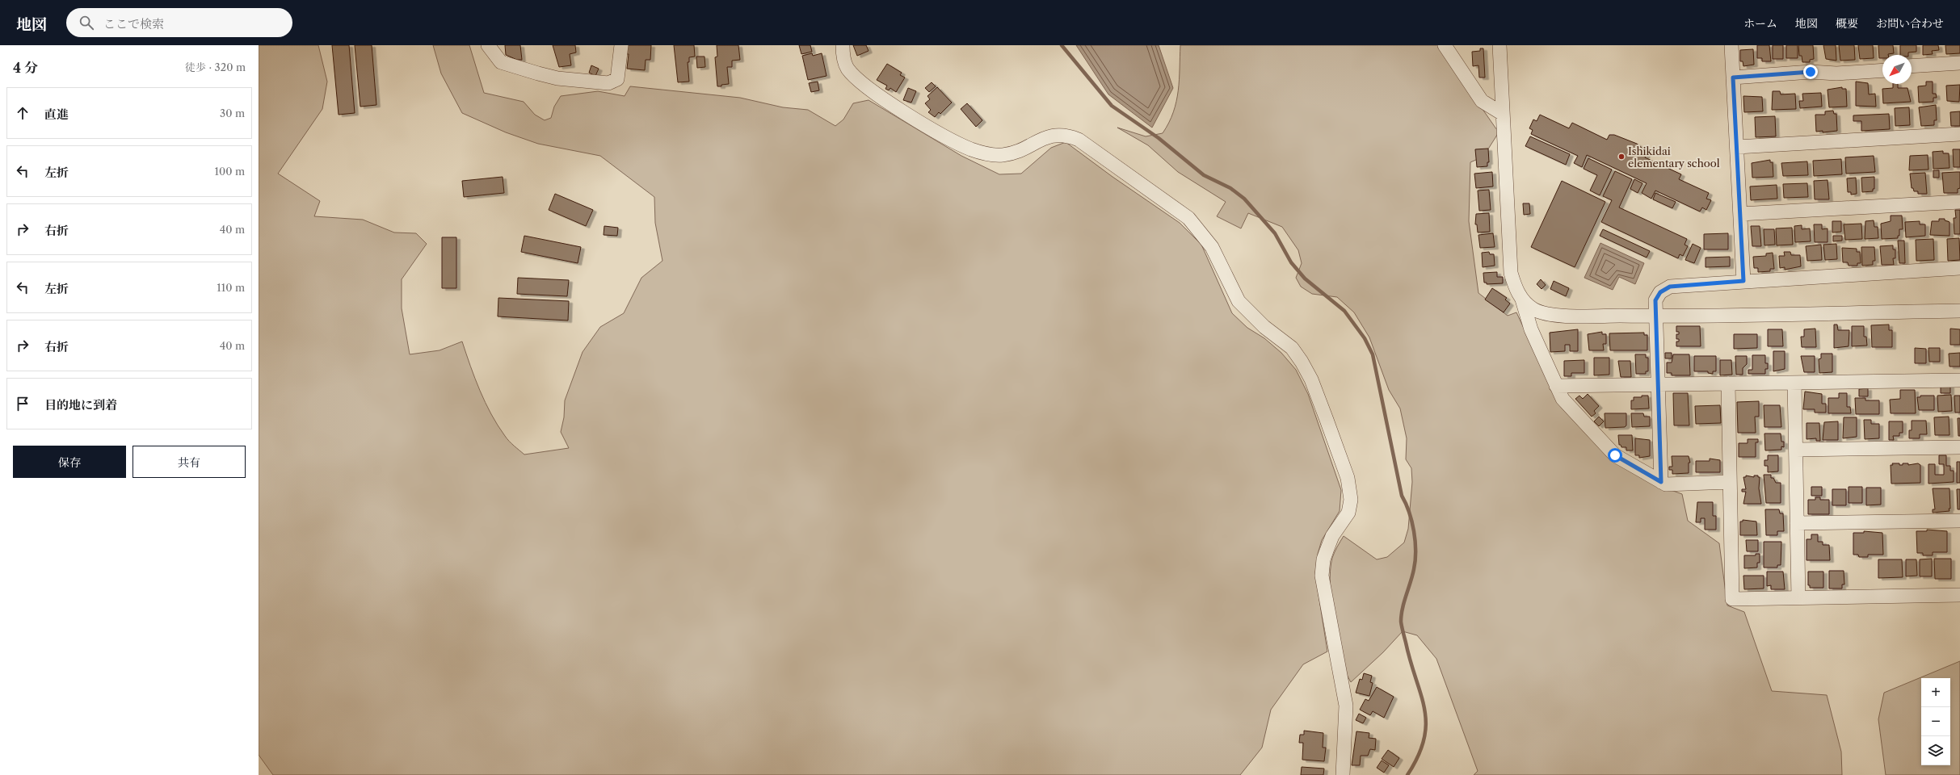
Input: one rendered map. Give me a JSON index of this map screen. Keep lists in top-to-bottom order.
{
  "places": ["Ishikidai elementary school"],
  "north": "bottom left",
  "page": {
    "header": "地図",
    "search": "ここで検索",
    "nav": [
      "ホーム",
      "地図",
      "概要",
      "お問い合わせ"
    ],
    "heading": ["4 分", "徒歩 · 320 m"],
    "list": [
      ["直進", "30 m"],
      ["左折", "100 m"],
      ["右折", "40 m"],
      ["左折", "110 m"],
      ["右折", "40 m"],
      "目的地に到着"
    ],
    "buttons": ["保存", "共有"],
    "map_buttons": ["+", "−"]
  }
}
